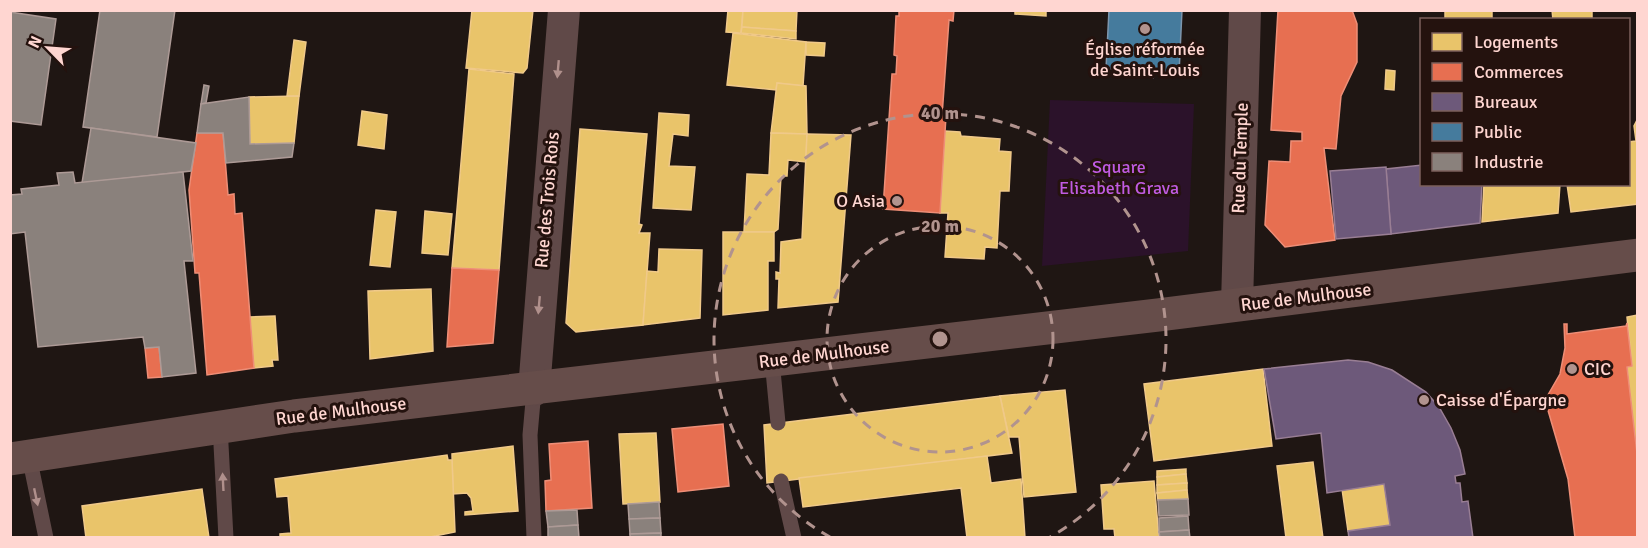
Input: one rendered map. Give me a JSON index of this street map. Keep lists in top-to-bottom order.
{
  "streets": {
    "main road": ["Rue de Mulhouse"],
    "street": ["Rue du Temple", "Rue des Trois Rois"]
  },
  "crossings": [
    ["Rue du Temple", "Rue de Mulhouse"],
    ["Rue des Trois Rois", "Rue de Mulhouse"]
  ],
  "one_way": ["Rue des Trois Rois"],
  "parks": ["Square Elisabeth Grava"],
  "places": [
    "Église réformée de Saint-Louis",
    "O Asia",
    "CIC",
    "Caisse d'Épargne"
  ],
  "legend": [
    "Logements",
    "Commerces",
    "Bureaux",
    "Public",
    "Industrie"
  ],
  "north": "top left",
  "rings": ["40 m", "20 m"]
}
